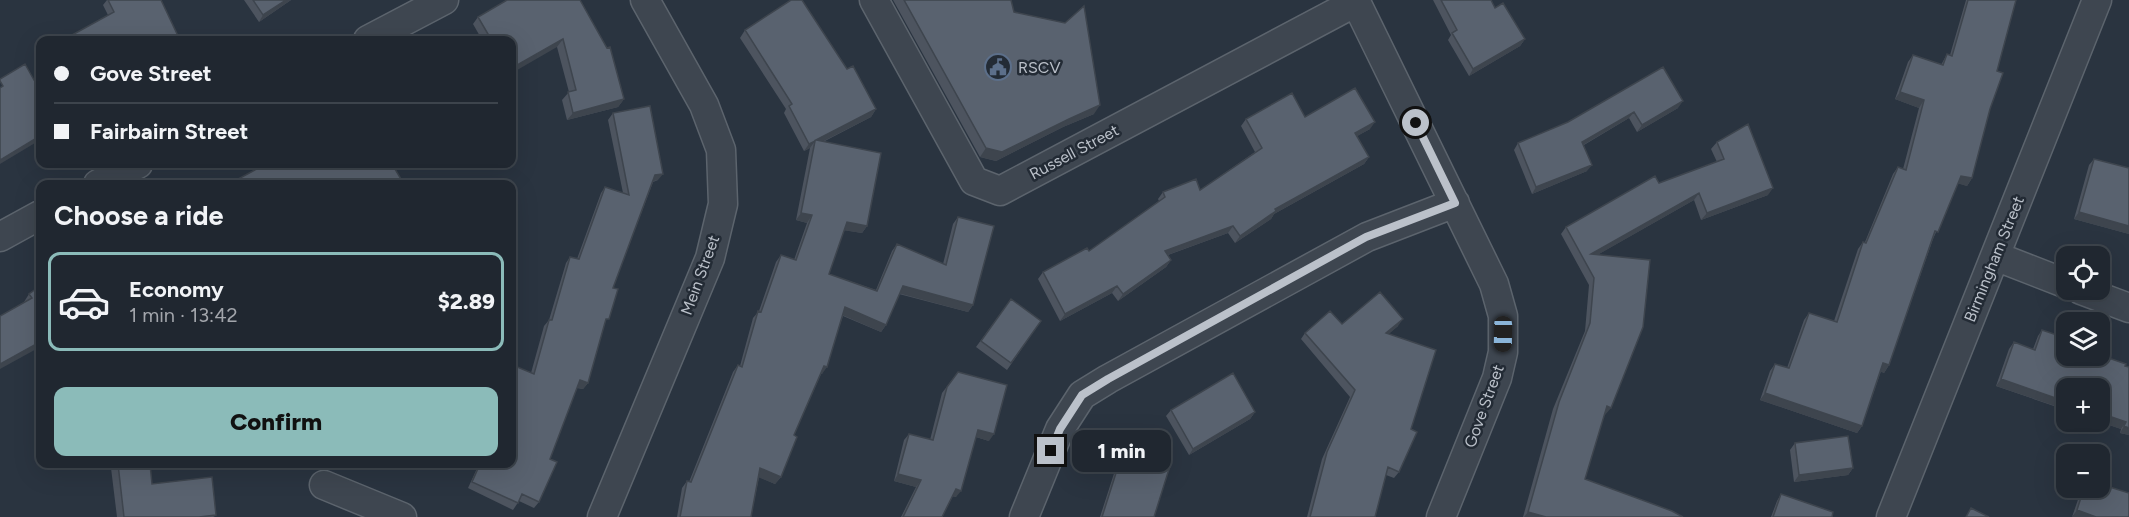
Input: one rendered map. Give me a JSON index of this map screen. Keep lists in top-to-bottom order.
{
  "streets": {
    "street": [
      "Russell Street",
      "Birmingham Street",
      "Mein Street",
      "Gove Street"
    ]
  },
  "crossings": [
    ["Russell Street", "Gove Street"]
  ],
  "places": {
    "public building": ["RSCV"]
  },
  "page": {
    "banner": ["Gove Street", "Fairbairn Street"],
    "heading": "Choose a ride",
    "map_buttons": ["+", "−"],
    "list": [
      {
        "name": "Economy",
        "note": "1 min · 13:42",
        "value": "$2.89"
      }
    ],
    "buttons": "Confirm",
    "bubble": "1 min"
  }
}
